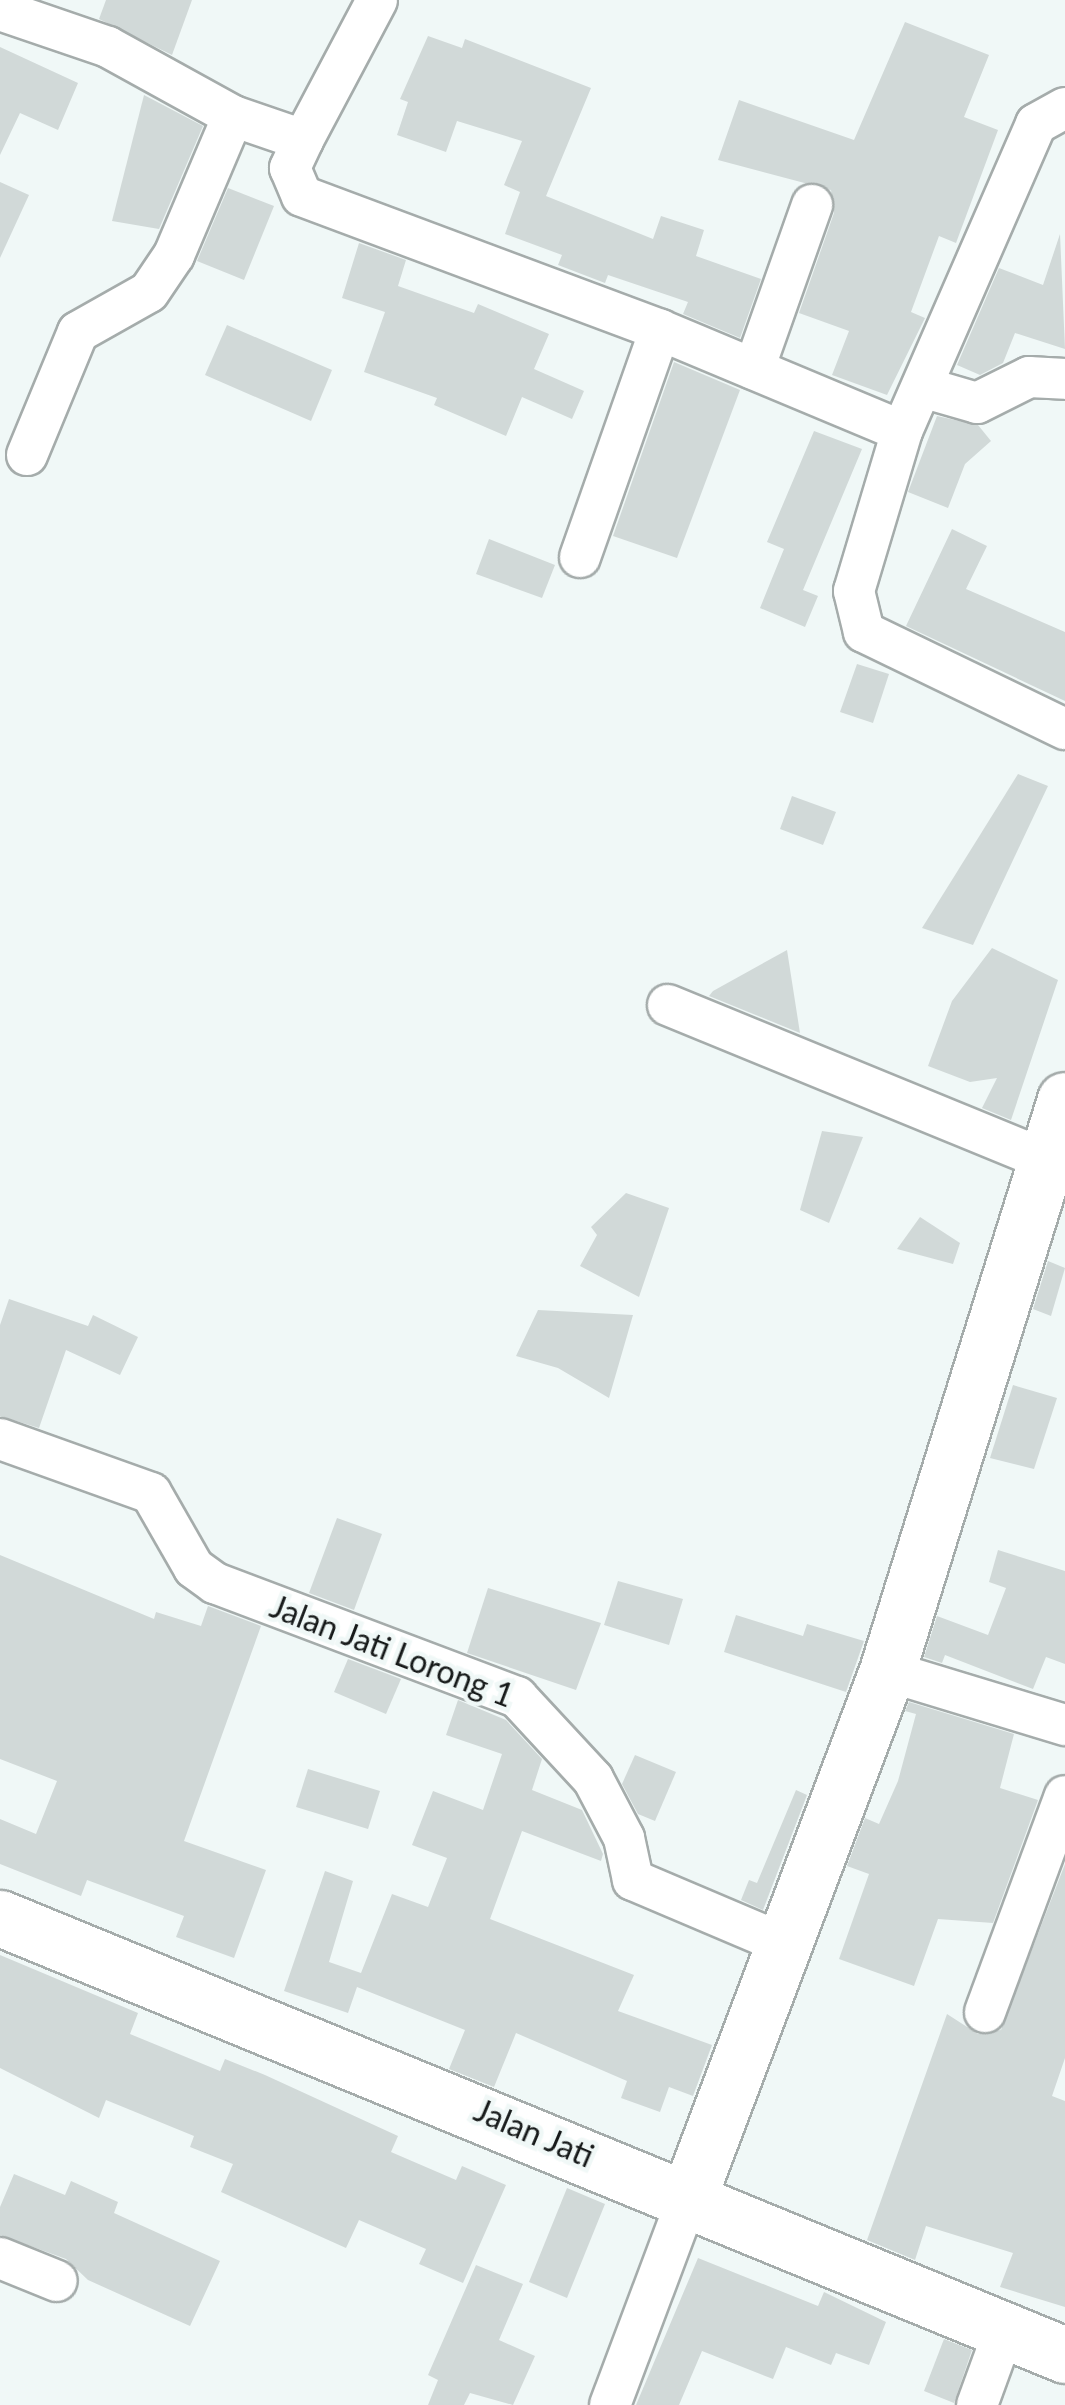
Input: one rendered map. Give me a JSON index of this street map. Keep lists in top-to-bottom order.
{
  "streets": {
    "street": ["Jalan Jati Lorong 1", "Jalan Jati"]
  }
}
